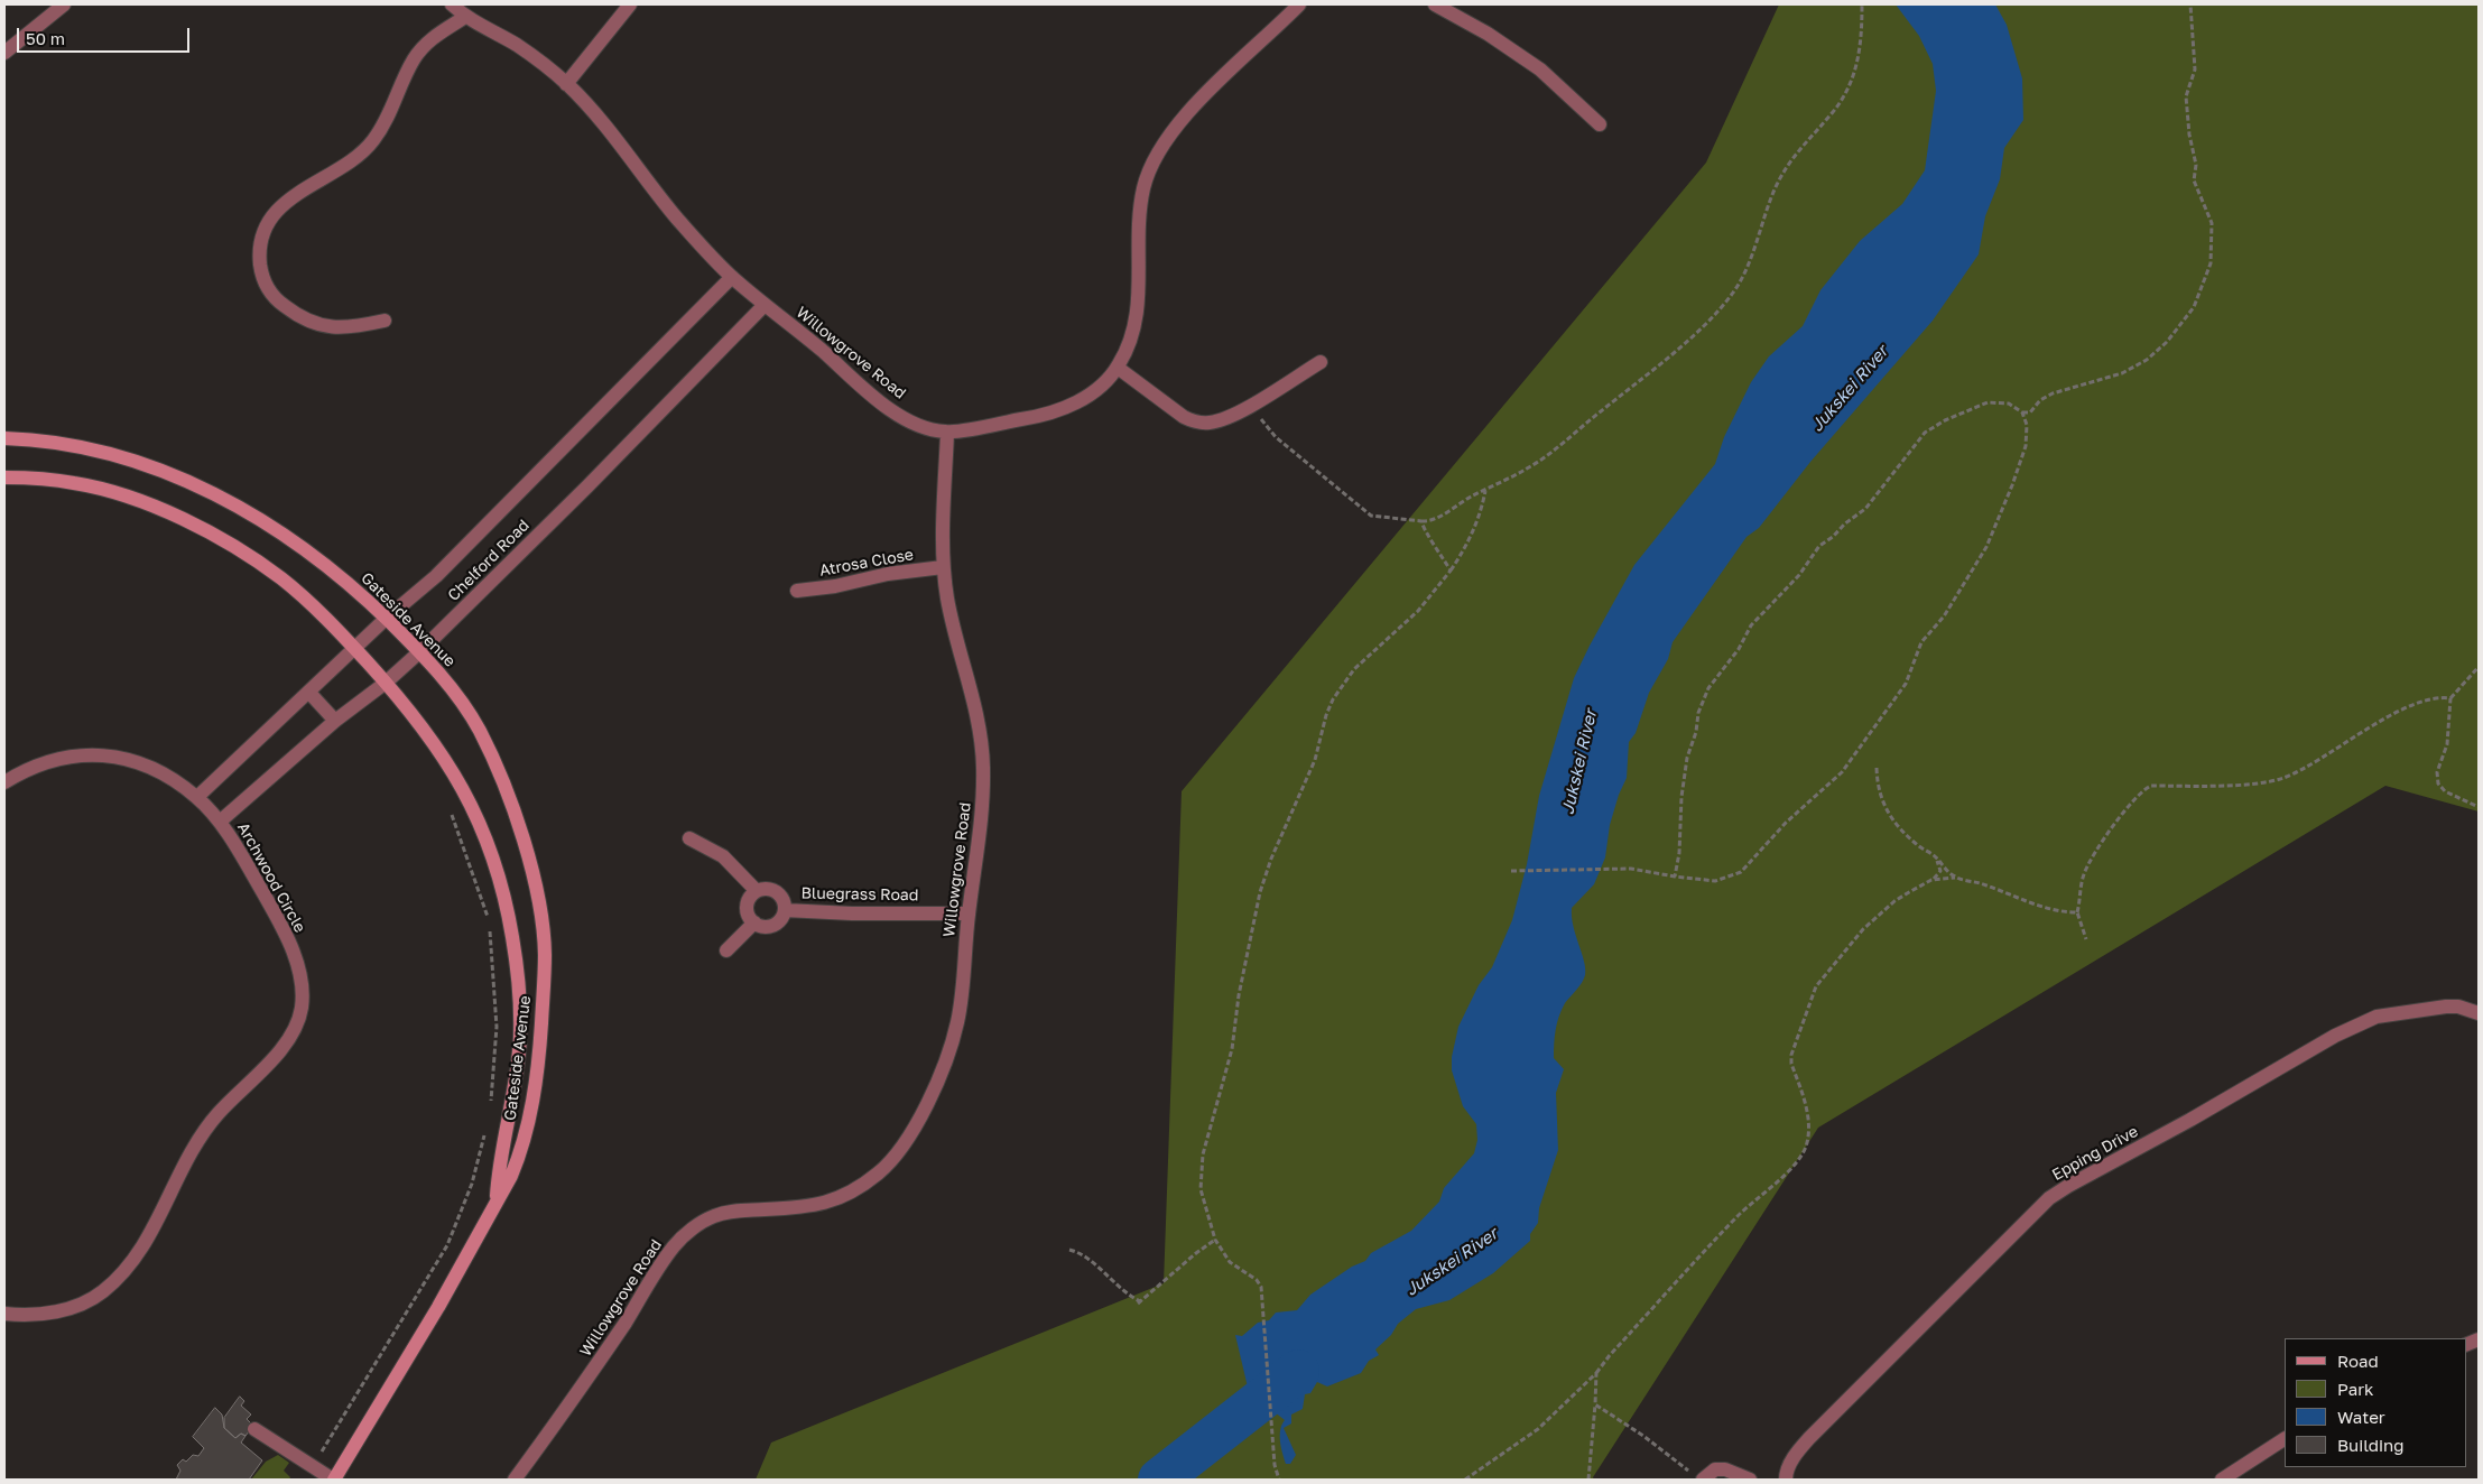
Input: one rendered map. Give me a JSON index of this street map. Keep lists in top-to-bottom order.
{
  "streets": {
    "street": [
      "Willowgrove Road",
      "Chelford Road",
      "Atrosa Close",
      "Gateside Avenue",
      "Archwood Circle",
      "Bluegrass Road",
      "Epping Drive"
    ]
  },
  "crossings": [
    ["Willowgrove Road", "Chelford Road"],
    ["Willowgrove Road", "Atrosa Close"],
    ["Willowgrove Road", "Bluegrass Road"],
    ["Chelford Road", "Gateside Avenue"],
    ["Chelford Road", "Archwood Circle"]
  ],
  "water": ["Jukskei River"],
  "legend": [
    "Road",
    "Park",
    "Water",
    "Building"
  ],
  "scale_bar": "50 m"
}
